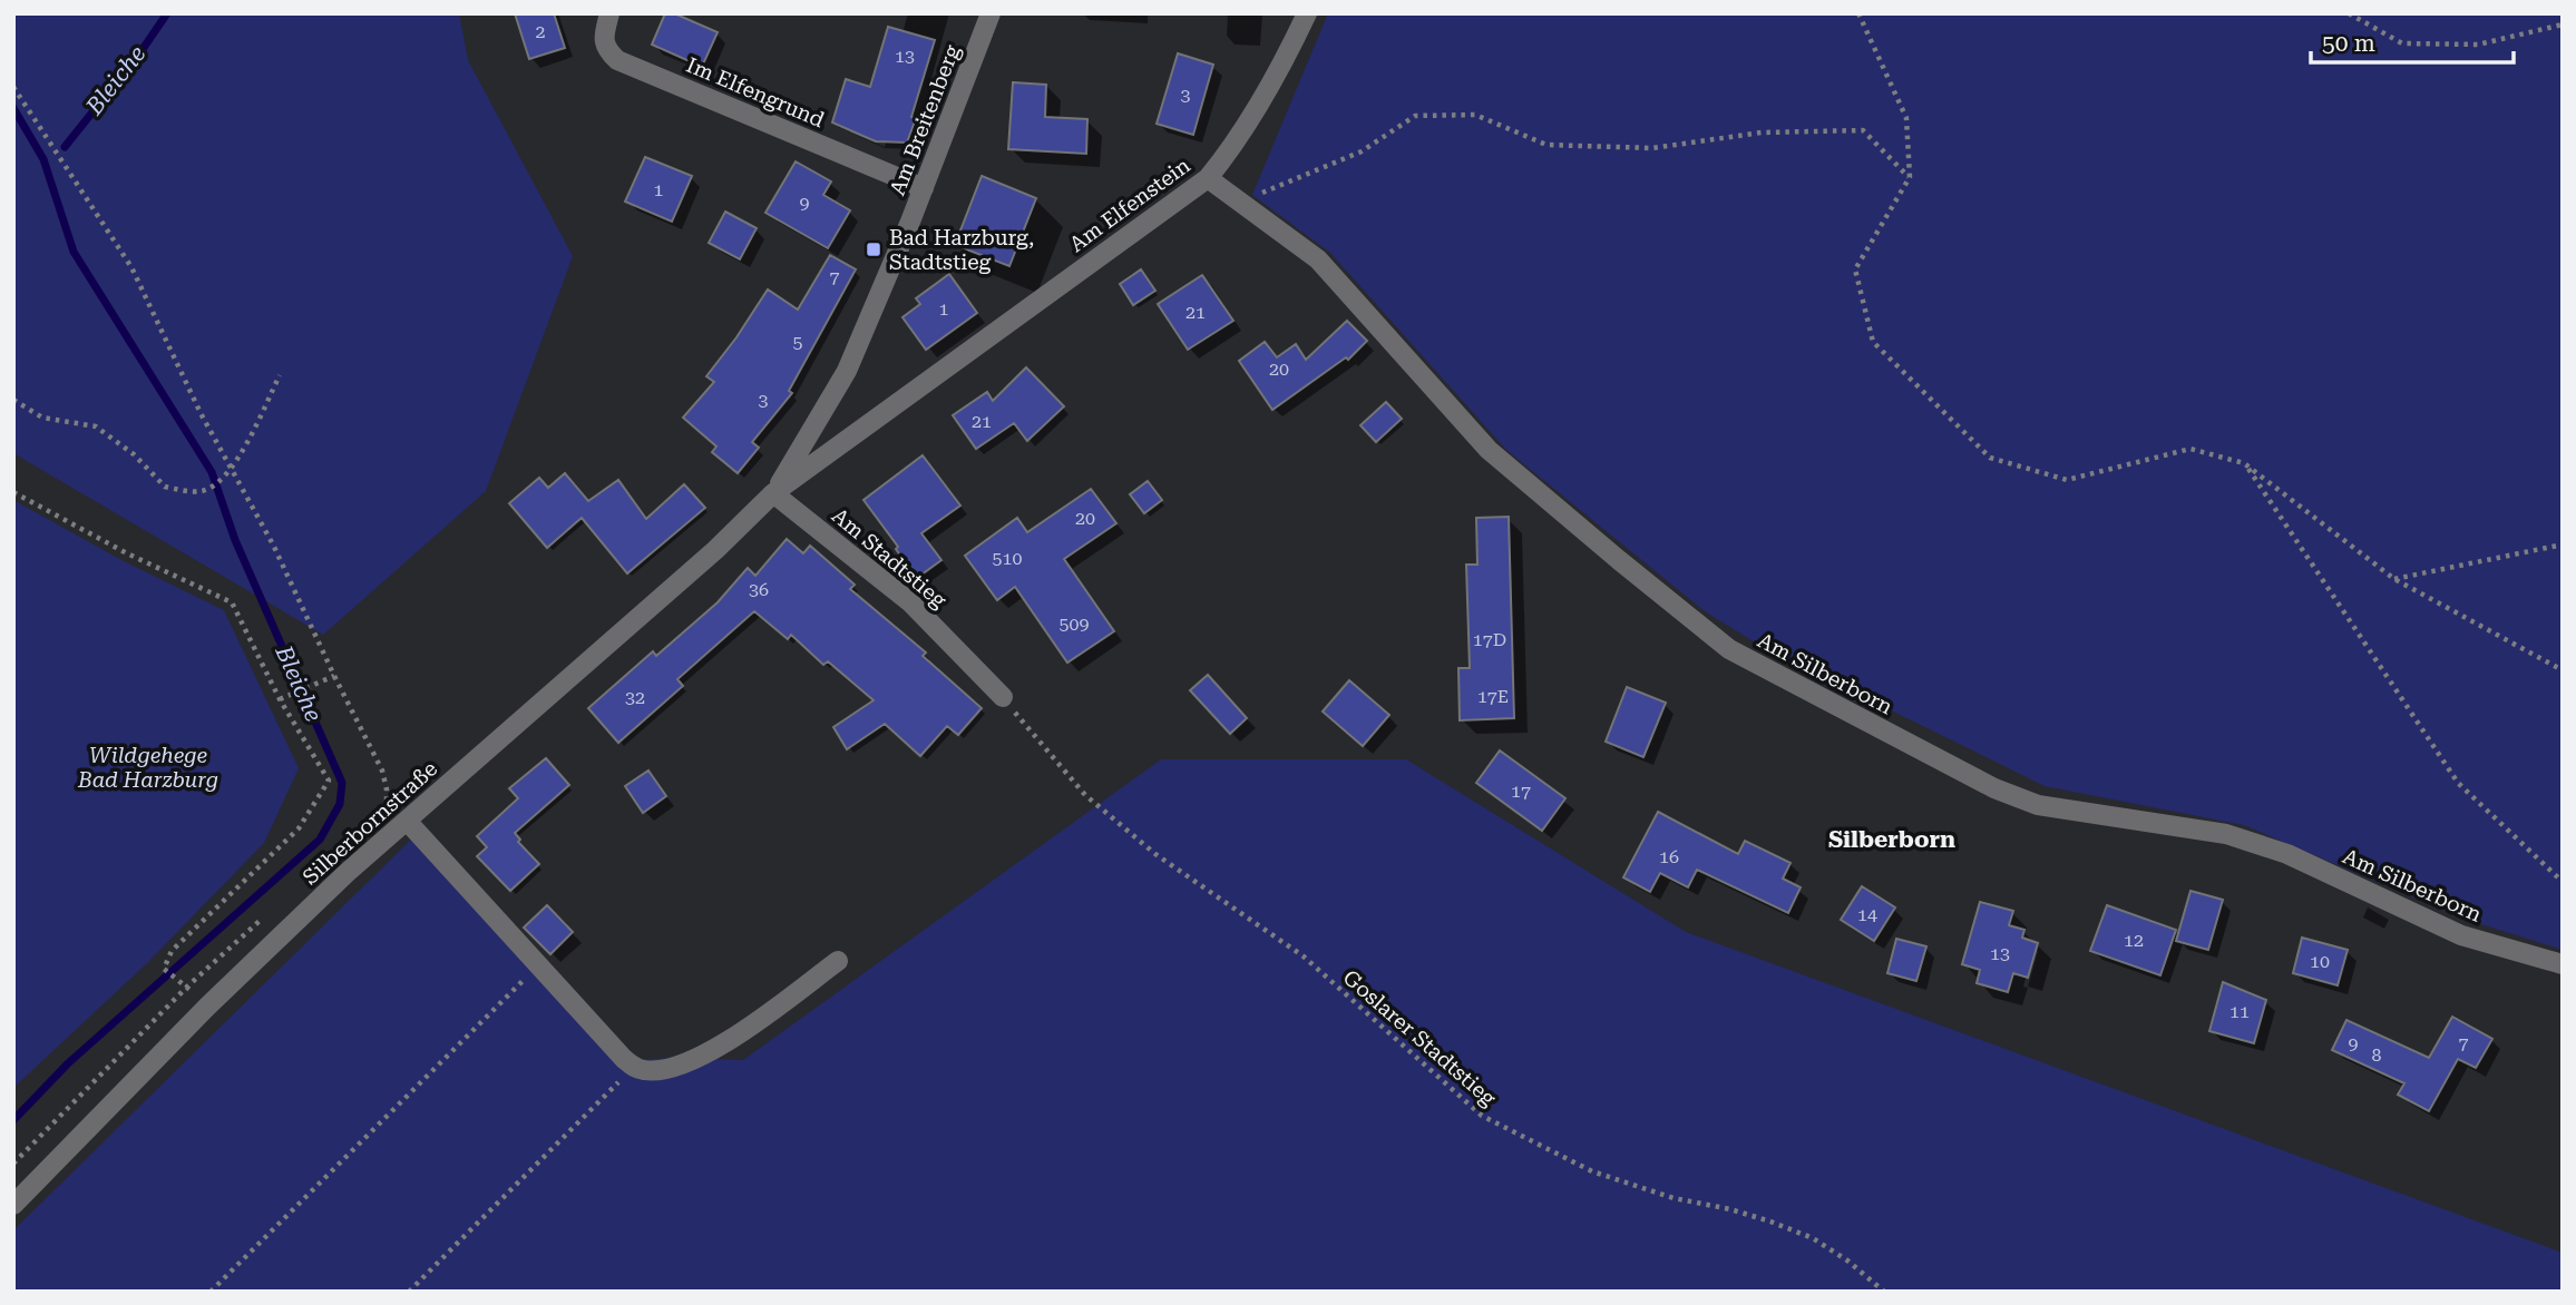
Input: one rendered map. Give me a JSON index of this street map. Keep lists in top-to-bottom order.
{
  "streets": {
    "street": [
      "Im Elfengrund",
      "Am Breitenberg",
      "Am Elfenstein",
      "Am Stadtstieg",
      "Am Silberborn",
      "Silberbornstraße"
    ],
    "path": ["Goslarer Stadtstieg"]
  },
  "crossings": [
    ["Im Elfengrund", "Am Breitenberg"],
    ["Am Breitenberg", "Am Elfenstein"],
    ["Am Breitenberg", "Am Stadtstieg"],
    ["Am Breitenberg", "Silberbornstraße"],
    ["Am Elfenstein", "Am Stadtstieg"],
    ["Am Elfenstein", "Am Silberborn"],
    ["Am Elfenstein", "Silberbornstraße"],
    ["Am Stadtstieg", "Silberbornstraße"],
    ["Am Stadtstieg", "Goslarer Stadtstieg"]
  ],
  "districts": ["Silberborn"],
  "water": ["Bleiche"],
  "parks": ["Wildgehege Bad Harzburg"],
  "places": {
    "transit": ["Bad Harzburg, Stadtstieg"]
  },
  "house_numbers": [
    "2",
    "13",
    "3",
    "1",
    "9",
    "7",
    "1",
    "21",
    "5",
    "20",
    "3",
    "21",
    "20",
    "510",
    "36",
    "509",
    "17D",
    "17E",
    "32",
    "17",
    "16",
    "14",
    "12",
    "13",
    "10",
    "11",
    "7",
    "9",
    "8"
  ],
  "scale_bar": "50 m"
}
